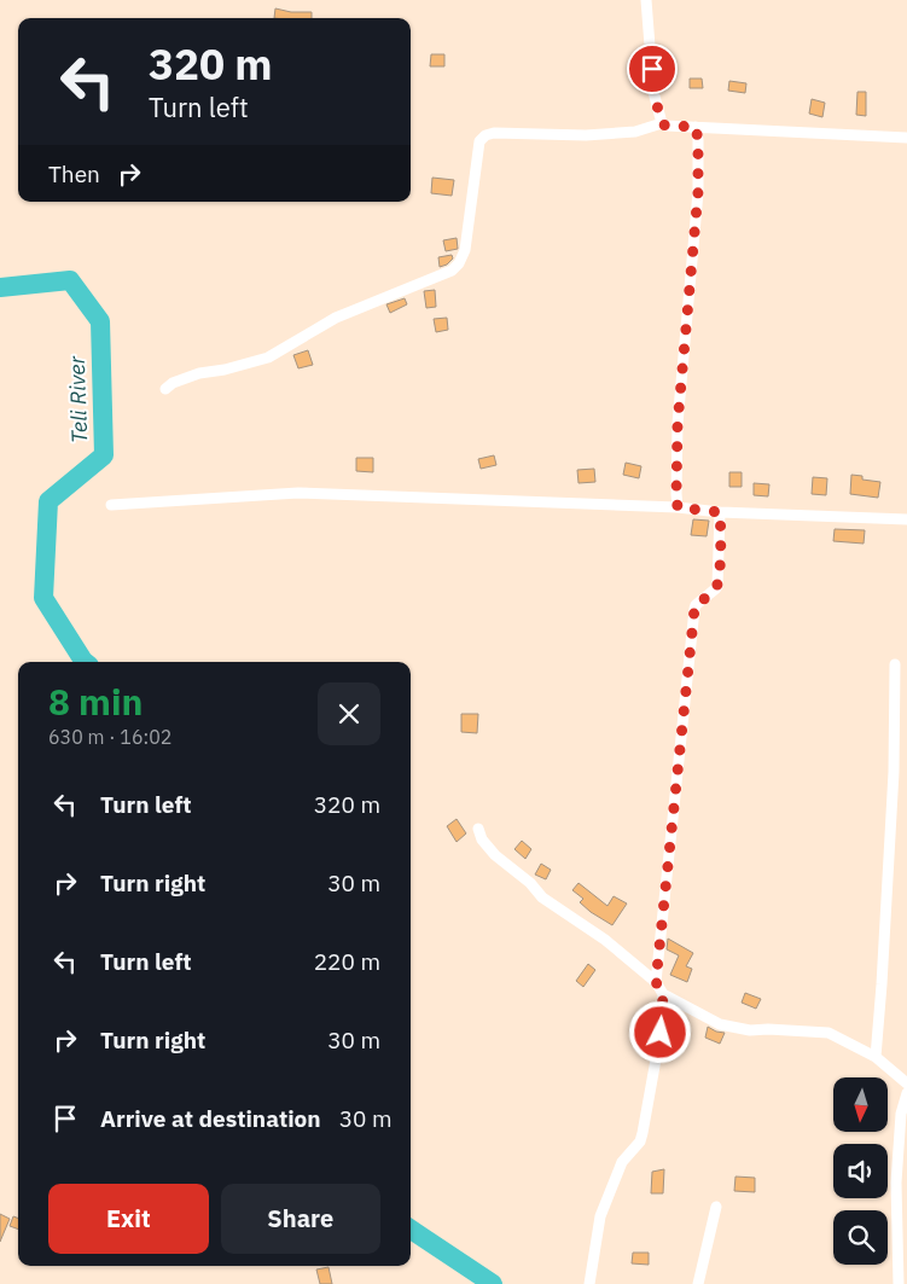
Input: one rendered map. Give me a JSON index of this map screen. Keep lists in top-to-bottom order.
{
  "water": ["Teli River"],
  "north": "bottom",
  "page": {
    "turn": ["320 m", "Turn left"],
    "then": "Then",
    "heading": ["8 min", "630 m · 16:02"],
    "list": [
      {
        "name": "Turn left",
        "value": "320 m"
      },
      {
        "name": "Turn right",
        "value": "30 m"
      },
      {
        "name": "Turn left",
        "value": "220 m"
      },
      {
        "name": "Turn right",
        "value": "30 m"
      },
      {
        "name": "Arrive at destination",
        "value": "30 m"
      }
    ],
    "buttons": ["Exit", "Share"]
  }
}
